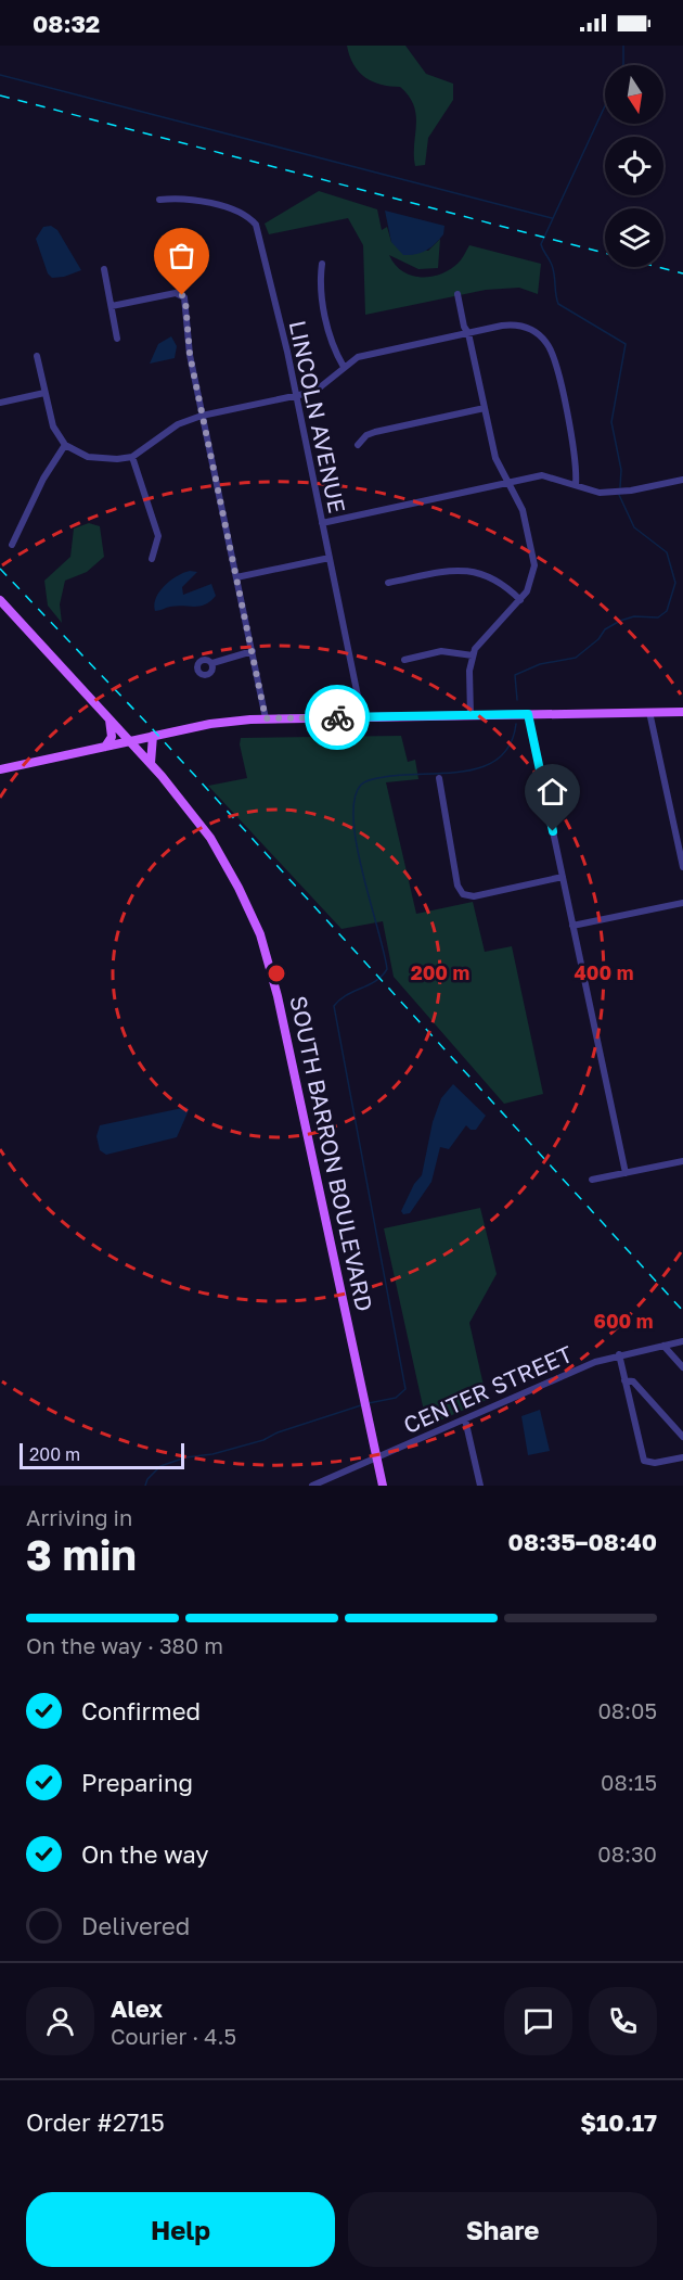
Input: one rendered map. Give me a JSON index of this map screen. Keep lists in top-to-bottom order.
{
  "streets": {
    "main road": ["SOUTH BARRON BOULEVARD"],
    "street": ["LINCOLN AVENUE", "CENTER STREET"]
  },
  "crossings": [
    ["SOUTH BARRON BOULEVARD", "CENTER STREET"]
  ],
  "scale_bar": "200 m",
  "north": "bottom",
  "page": {
    "status": "08:32",
    "scale": "200 m",
    "heading": ["3 min", "Arriving in", "08:35–08:40"],
    "panel": [
      "Alex",
      "Courier · 4.5",
      "Order #2715",
      "$10.17"
    ],
    "bar": "On the way · 380 m",
    "list": [
      ["Confirmed", "08:05"],
      ["Preparing", "08:15"],
      ["On the way", "08:30"],
      "Delivered"
    ],
    "buttons": ["Help", "Share"]
  },
  "rings": ["200 m", "400 m", "600 m"]
}
